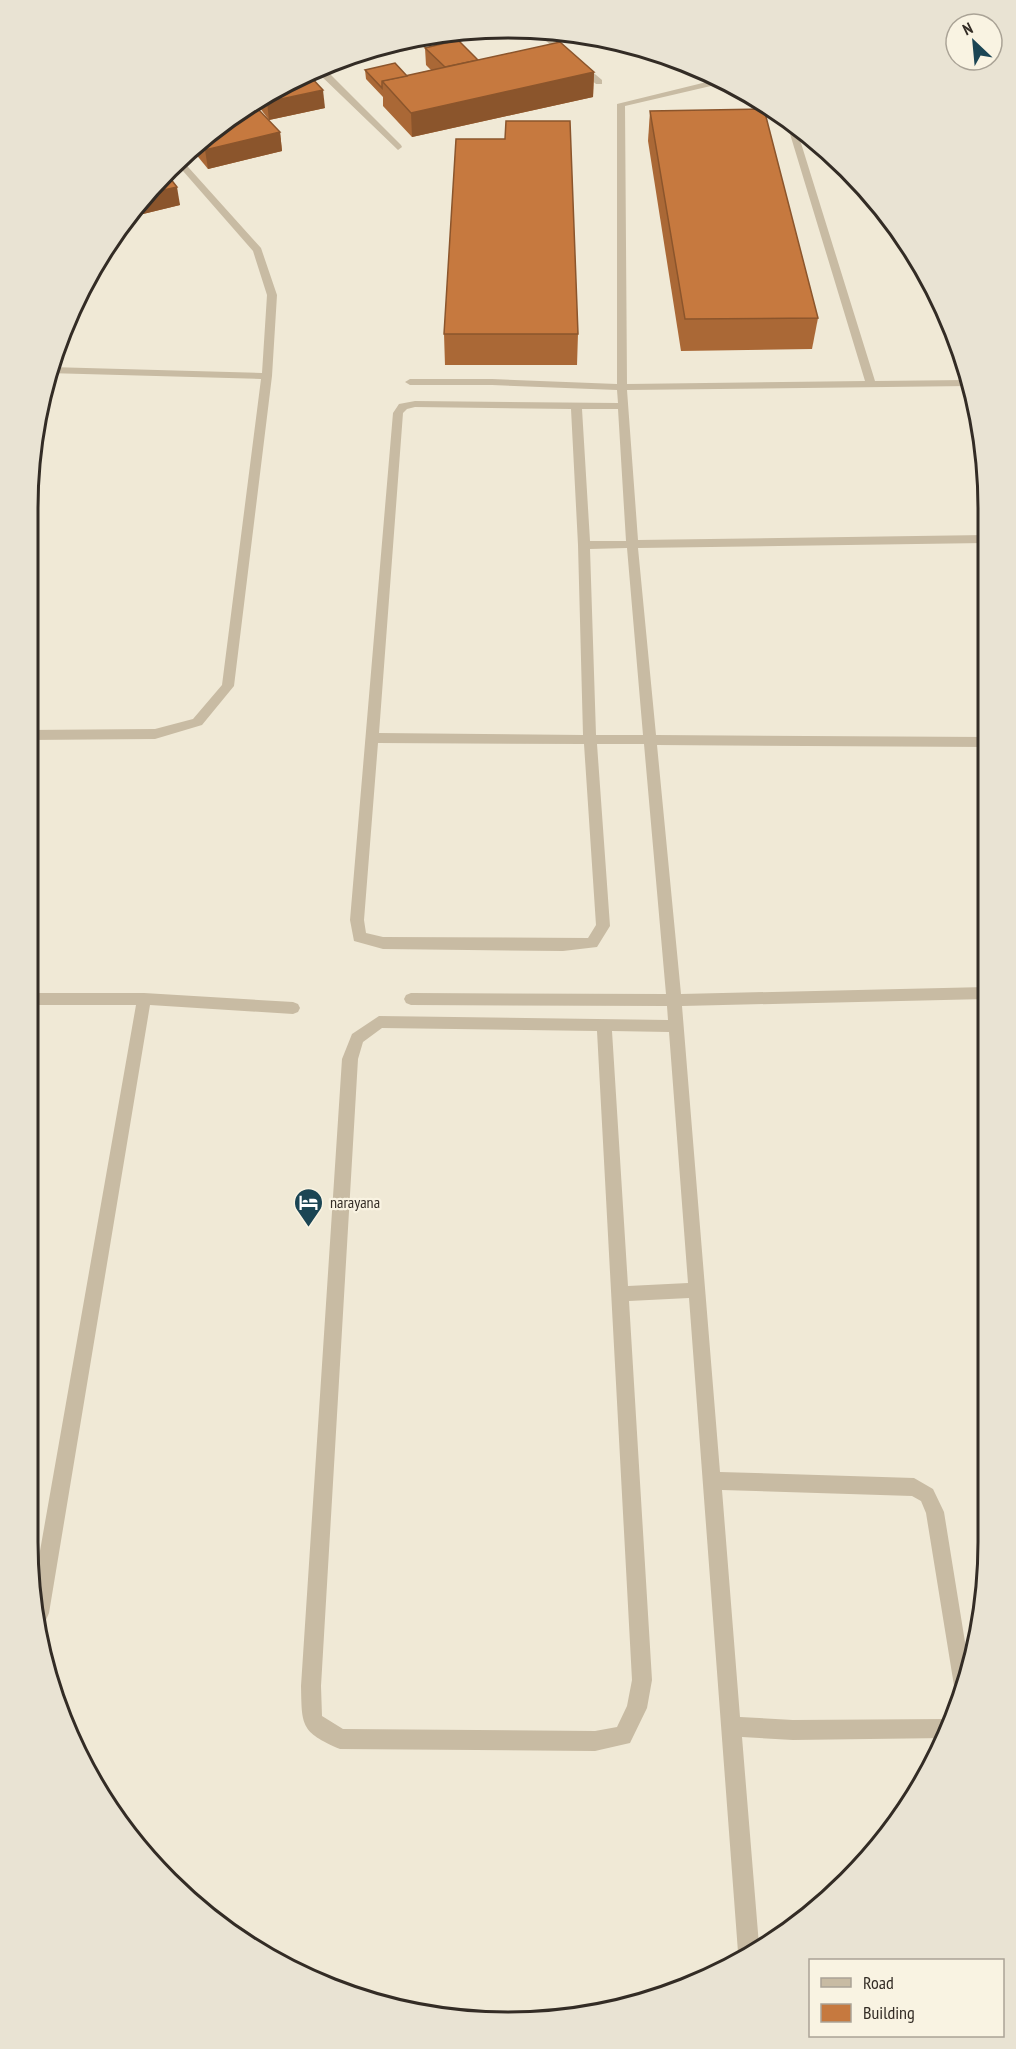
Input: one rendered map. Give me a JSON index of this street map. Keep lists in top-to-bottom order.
{
  "places": {
    "hotel": ["narayana"]
  },
  "legend": ["Road", "Building"],
  "north": "top left"
}
